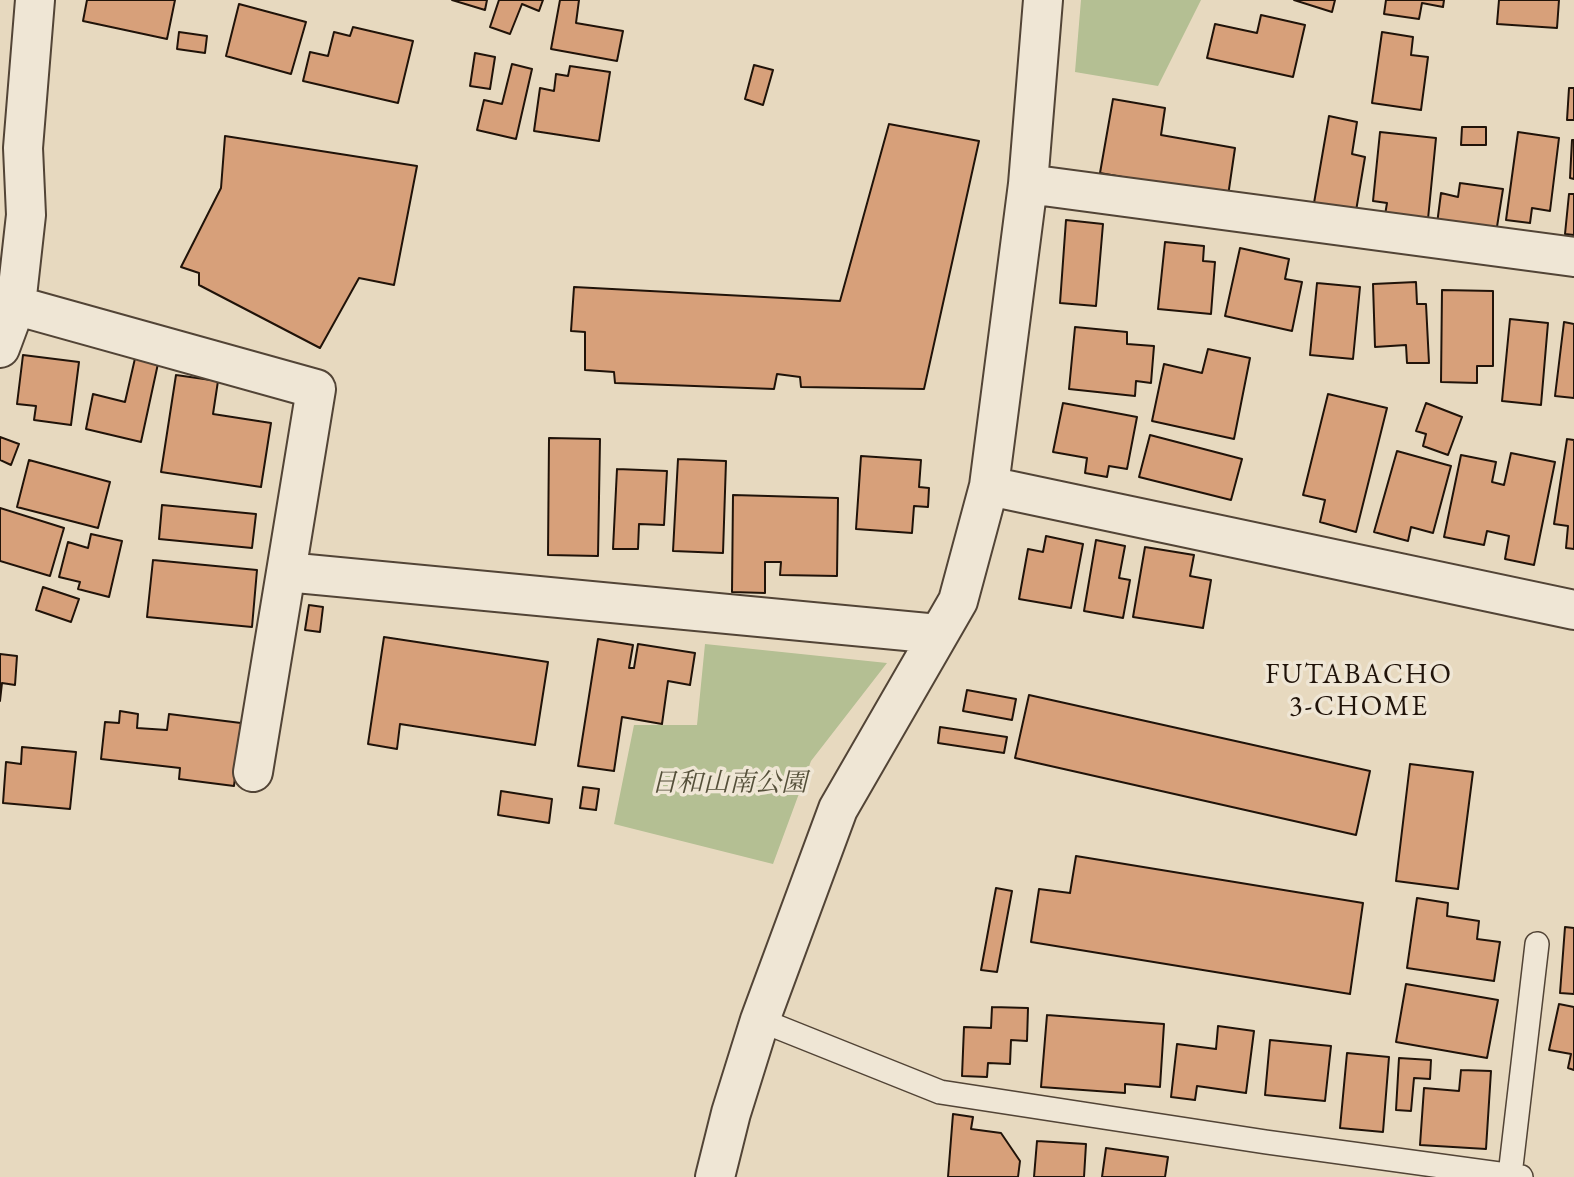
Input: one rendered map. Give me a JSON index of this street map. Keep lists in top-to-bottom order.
{
  "districts": ["FUTABACHO 3-CHOME"],
  "parks": ["日和山南公園"]
}
